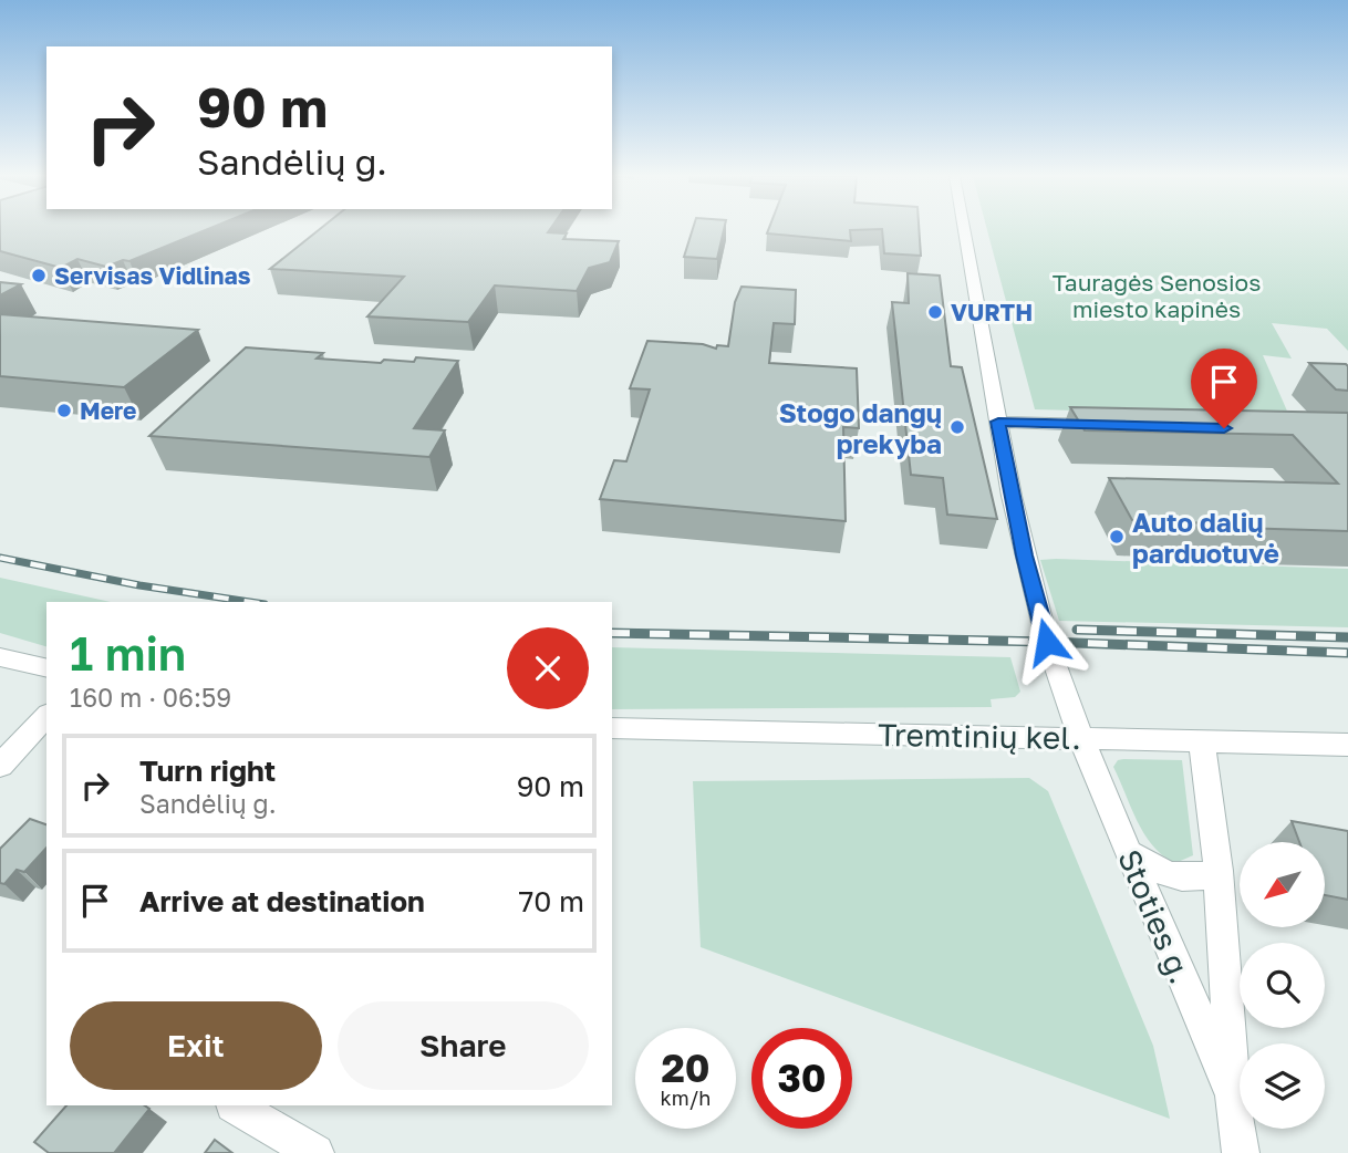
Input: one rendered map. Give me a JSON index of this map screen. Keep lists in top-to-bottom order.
{
  "streets": {
    "street": ["Tremtinių kel.", "Stoties g."]
  },
  "crossings": [
    ["Tremtinių kel.", "Stoties g."]
  ],
  "parks": ["Tauragės Senosios miesto kapinės"],
  "places": [
    "Servisas Vidlinas",
    "VURTH",
    "Mere",
    "Stogo dangų prekyba",
    "Auto dalių parduotuvė"
  ],
  "north": "bottom left",
  "page": {
    "turn": ["90 m", "Sandėlių g."],
    "heading": ["1 min", "160 m · 06:59"],
    "list": [
      {
        "name": "Turn right",
        "note": "Sandėlių g.",
        "value": "90 m"
      },
      {
        "name": "Arrive at destination",
        "value": "70 m"
      }
    ],
    "buttons": ["Exit", "Share"],
    "speed": "20 km/h",
    "limit": "30"
  }
}
